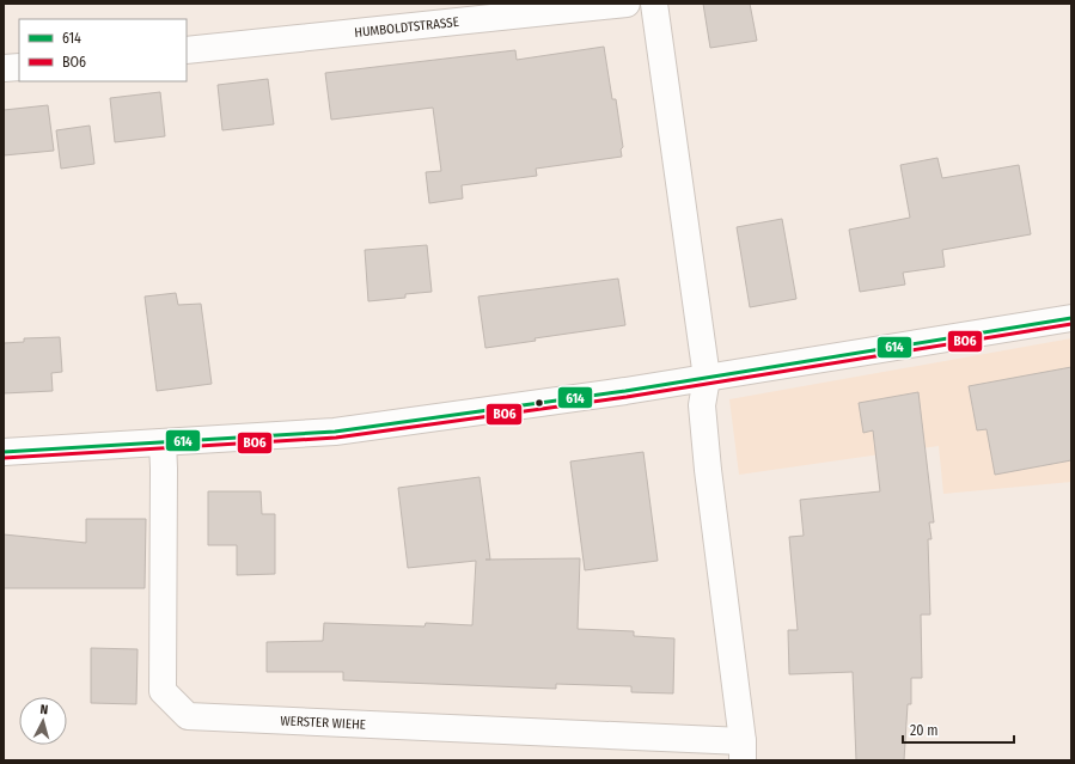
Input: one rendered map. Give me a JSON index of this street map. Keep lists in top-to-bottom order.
{
  "streets": {
    "street": ["HUMBOLDTSTRASSE", "WERSTER WIEHE"]
  },
  "lines": ["transit line 614", "transit line BO6"],
  "legend": ["614", "BO6"],
  "scale_bar": "20 m",
  "north": "top"
}
